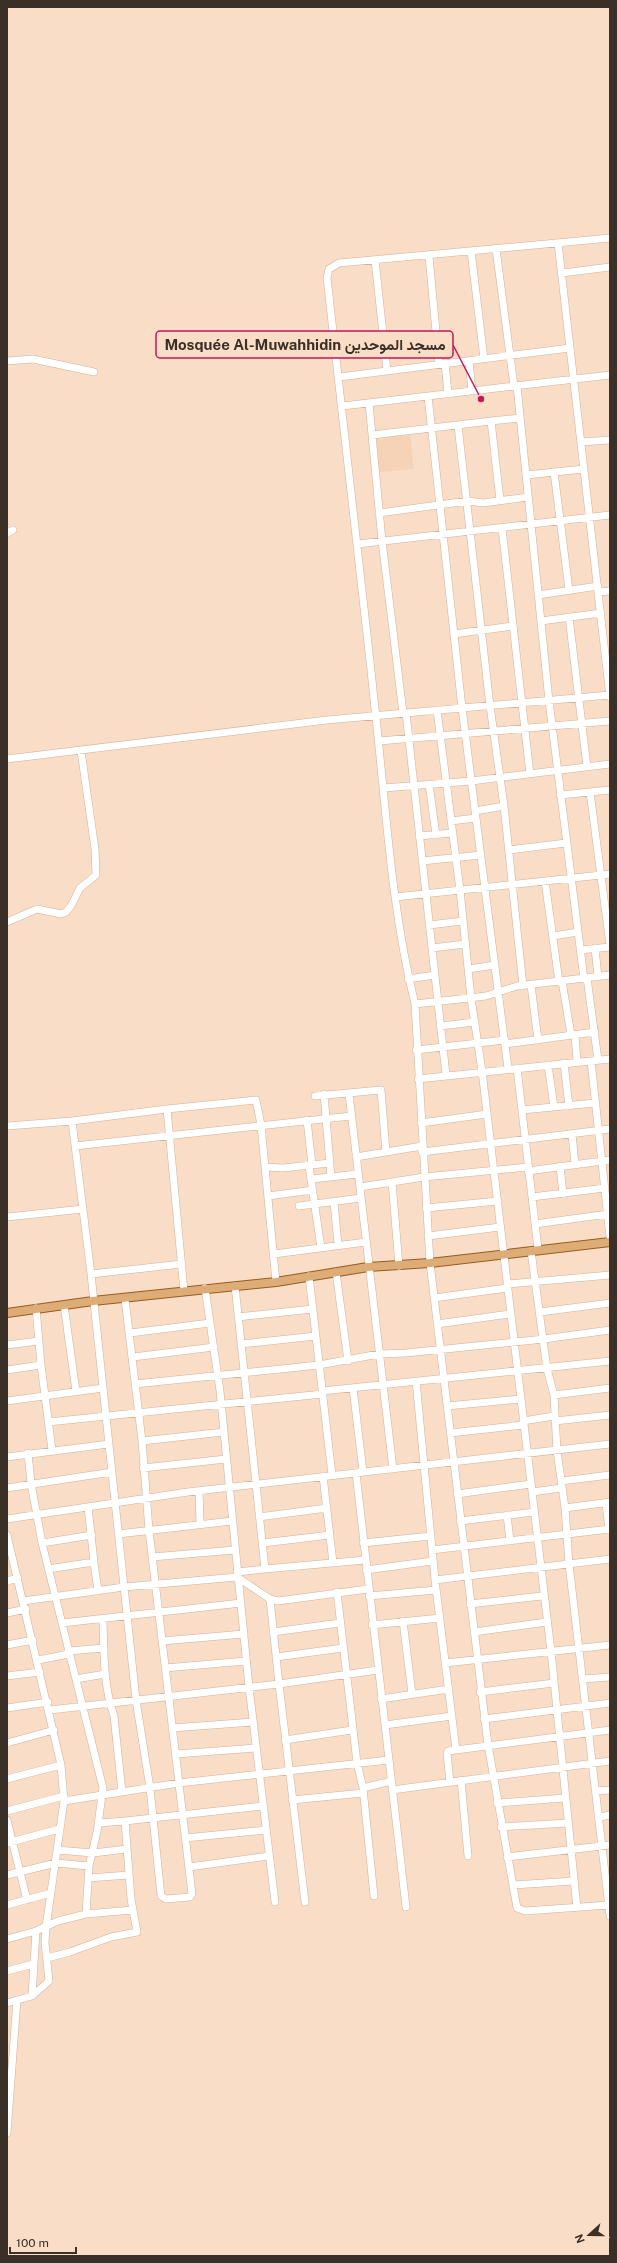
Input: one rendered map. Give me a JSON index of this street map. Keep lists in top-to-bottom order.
{
  "places": ["Mosquée Al-Muwahhidin مسجد الموحدين"],
  "scale_bar": "100 m",
  "north": "left"
}
